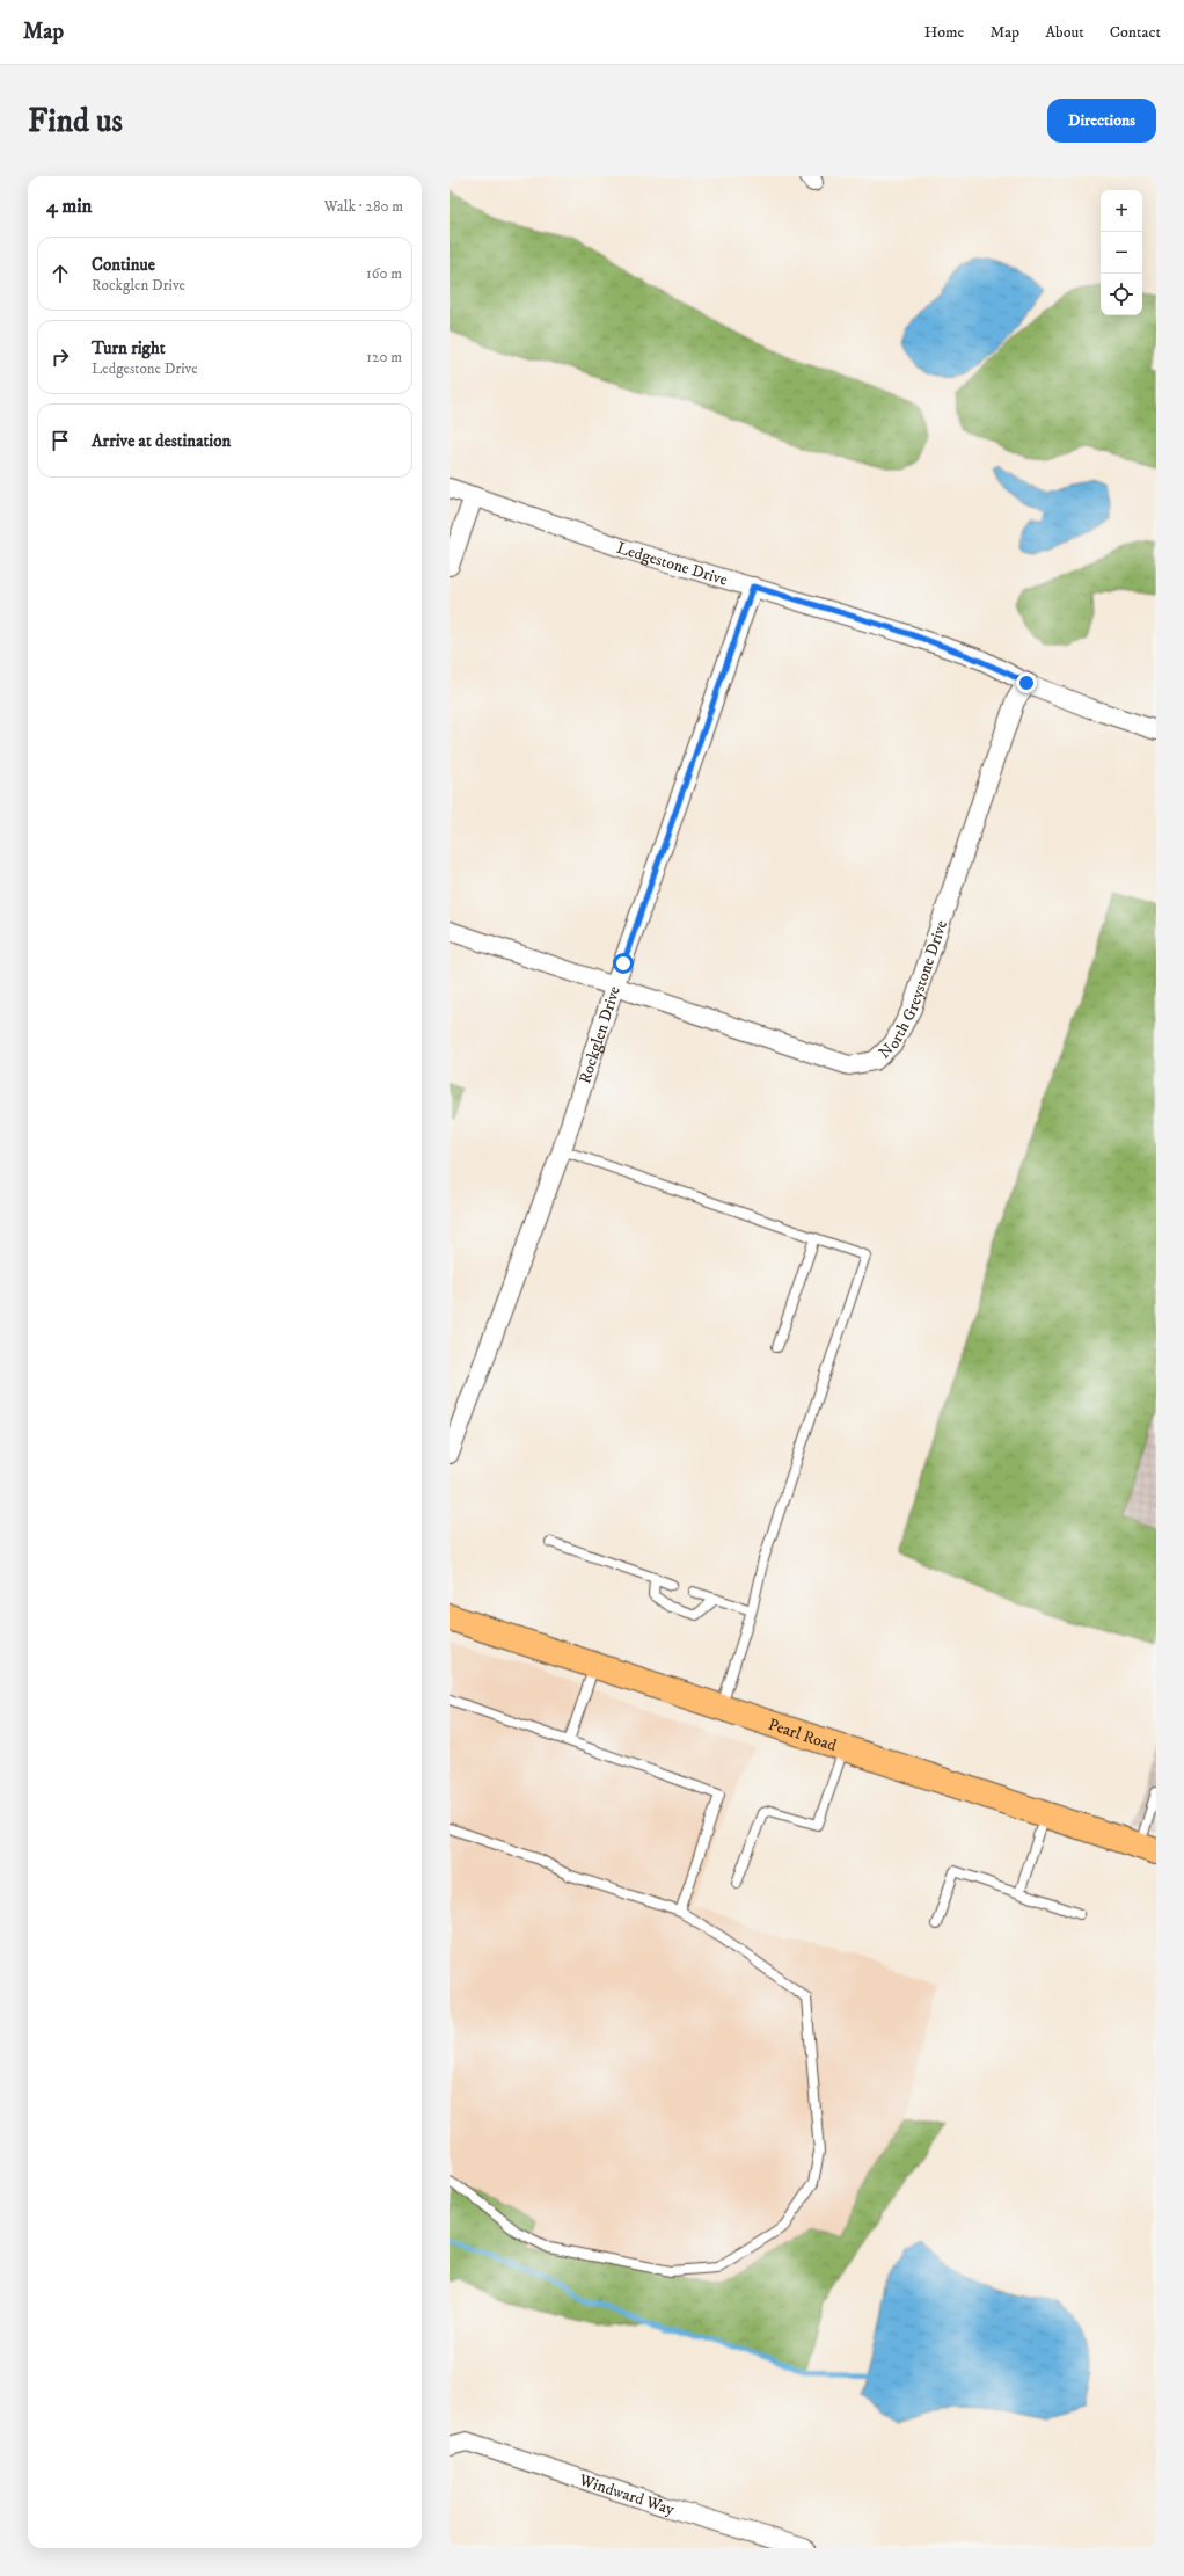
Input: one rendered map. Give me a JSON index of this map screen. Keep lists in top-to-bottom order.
{
  "streets": {
    "main road": ["Pearl Road"],
    "street": [
      "Ledgestone Drive",
      "North Greystone Drive",
      "Rockglen Drive",
      "Windward Way"
    ]
  },
  "crossings": [
    ["Ledgestone Drive", "North Greystone Drive"],
    ["Ledgestone Drive", "Rockglen Drive"],
    ["North Greystone Drive", "Rockglen Drive"]
  ],
  "page": {
    "header": "Map",
    "nav": [
      "Home",
      "Map",
      "About",
      "Contact"
    ],
    "buttons": "Directions",
    "title": "Find us",
    "heading": ["4 min", "Walk · 280 m"],
    "map_buttons": ["+", "−"],
    "list": [
      ["Continue", "Rockglen Drive", "160 m"],
      ["Turn right", "Ledgestone Drive", "120 m"],
      "Arrive at destination"
    ]
  }
}
